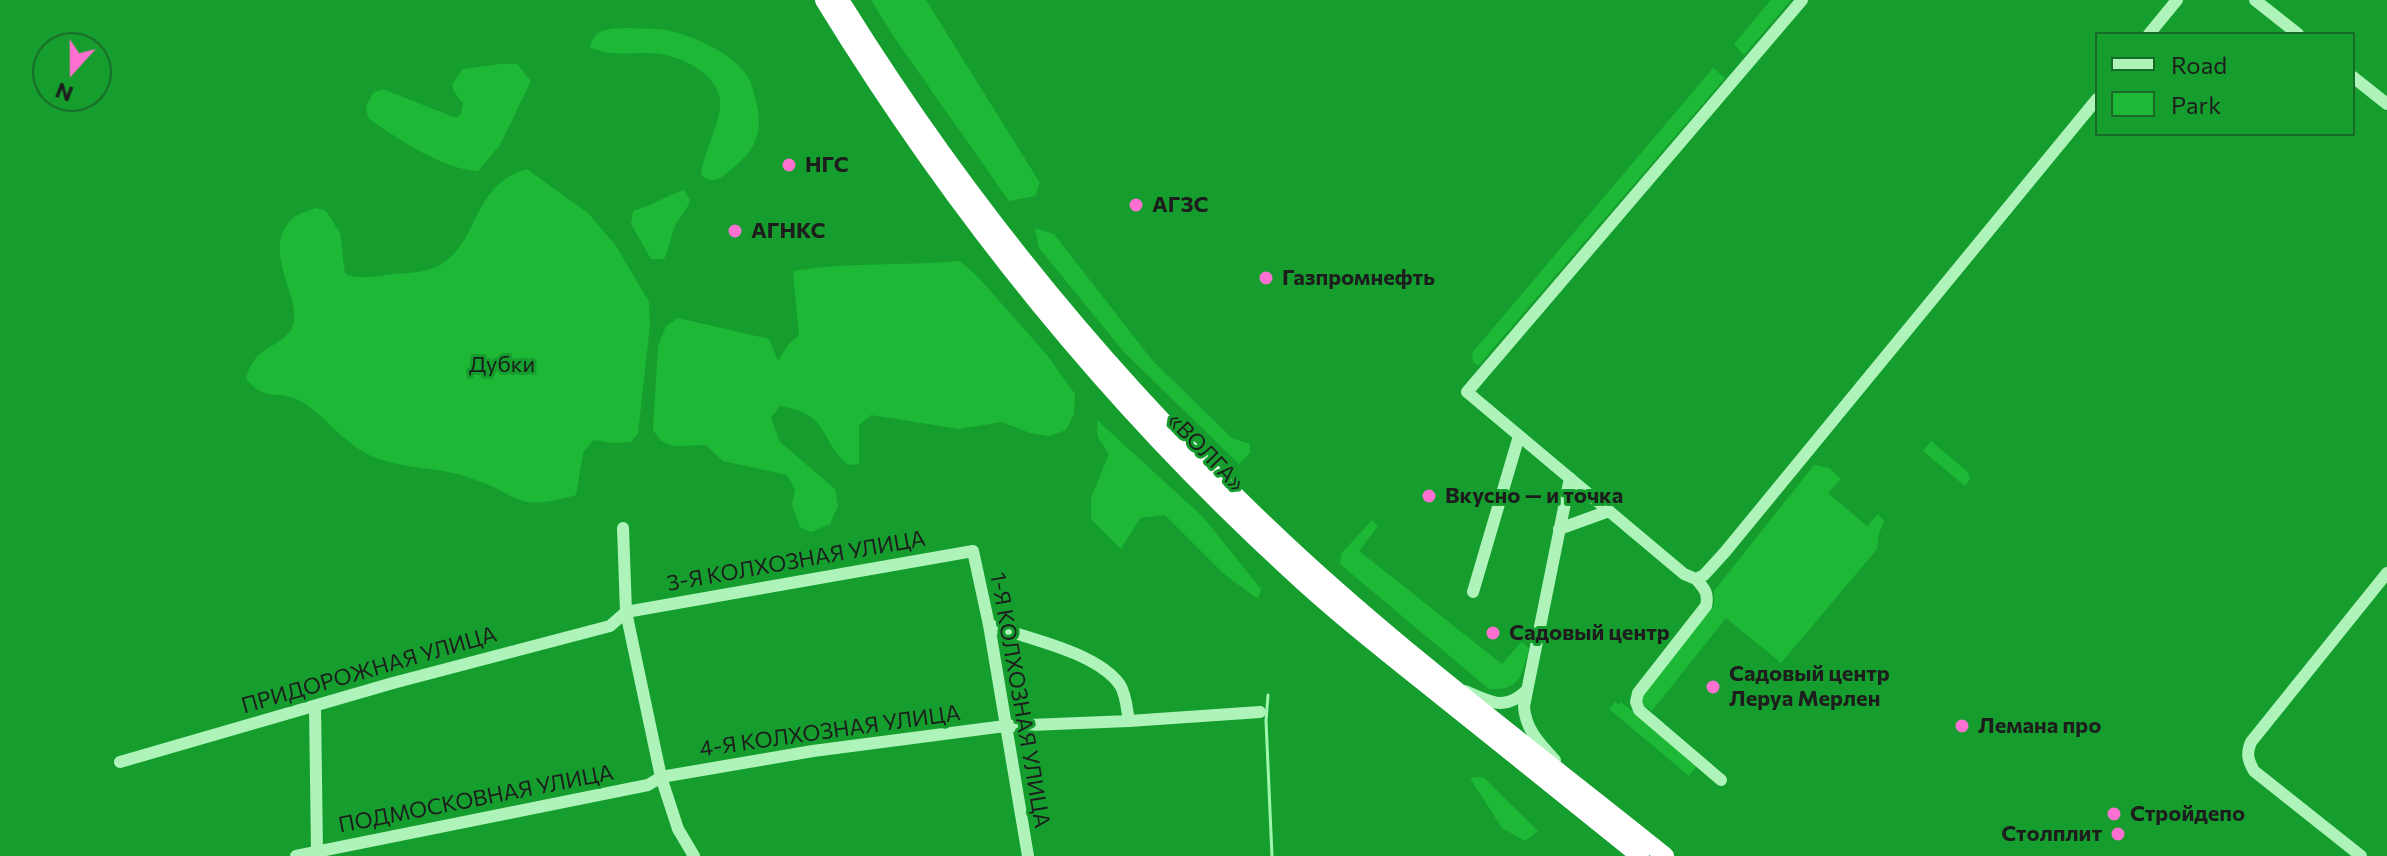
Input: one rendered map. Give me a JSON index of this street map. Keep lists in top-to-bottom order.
{
  "streets": {
    "highway": ["«ВОЛГА»"],
    "street": [
      "3-Я КОЛХОЗНАЯ УЛИЦА",
      "ПРИДОРОЖНАЯ УЛИЦА",
      "1-Я КОЛХОЗНАЯ УЛИЦА",
      "4-Я КОЛХОЗНАЯ УЛИЦА",
      "ПОДМОСКОВНАЯ УЛИЦА"
    ]
  },
  "crossings": [
    ["3-Я КОЛХОЗНАЯ УЛИЦА", "ПРИДОРОЖНАЯ УЛИЦА"],
    ["3-Я КОЛХОЗНАЯ УЛИЦА", "1-Я КОЛХОЗНАЯ УЛИЦА"],
    ["1-Я КОЛХОЗНАЯ УЛИЦА", "4-Я КОЛХОЗНАЯ УЛИЦА"],
    ["4-Я КОЛХОЗНАЯ УЛИЦА", "ПОДМОСКОВНАЯ УЛИЦА"]
  ],
  "parks": ["Дубки"],
  "places": [
    "НГС",
    "АГЗС",
    "АГНКС",
    "Газпромнефть",
    "Вкусно — и точка",
    "Садовый центр",
    "Садовый центр Леруа Мерлен",
    "Лемана про",
    "Стройдепо",
    "Столплит"
  ],
  "legend": ["Road", "Park"],
  "north": "bottom"
}
